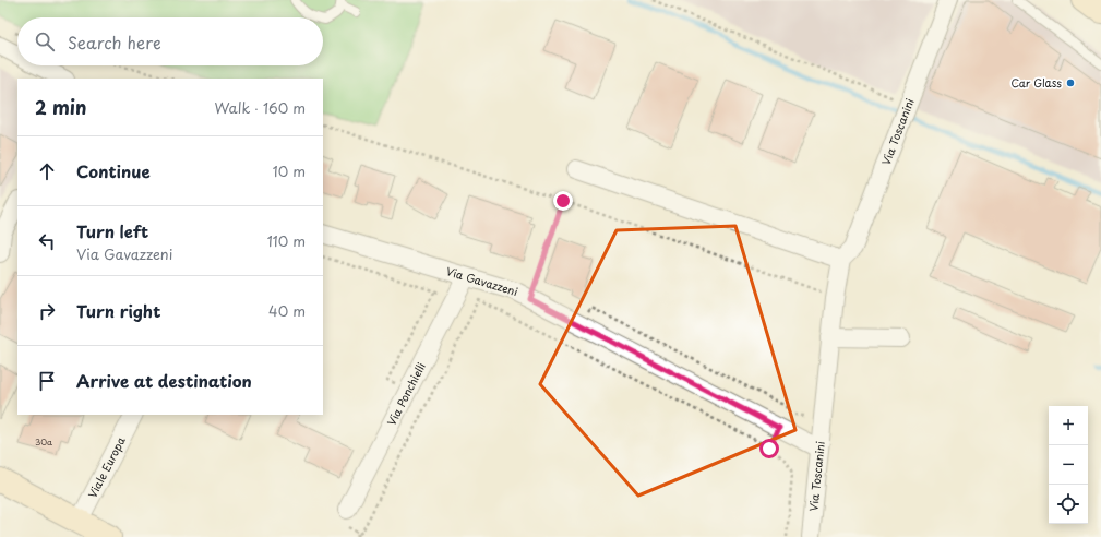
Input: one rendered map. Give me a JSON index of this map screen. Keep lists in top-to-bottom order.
{
  "streets": {
    "street": [
      "Via Toscanini",
      "Via Gavazzeni",
      "Via Ponchielli",
      "Viale Europa"
    ]
  },
  "crossings": [
    ["Via Toscanini", "Via Gavazzeni"],
    ["Via Gavazzeni", "Via Ponchielli"]
  ],
  "places": ["Car Glass"],
  "house_numbers": ["30a"],
  "page": {
    "search": "Search here",
    "heading": ["2 min", "Walk · 160 m"],
    "list": [
      ["Continue", "10 m"],
      ["Turn left", "Via Gavazzeni", "110 m"],
      ["Turn right", "40 m"],
      "Arrive at destination"
    ],
    "map_buttons": ["+", "−"]
  }
}
